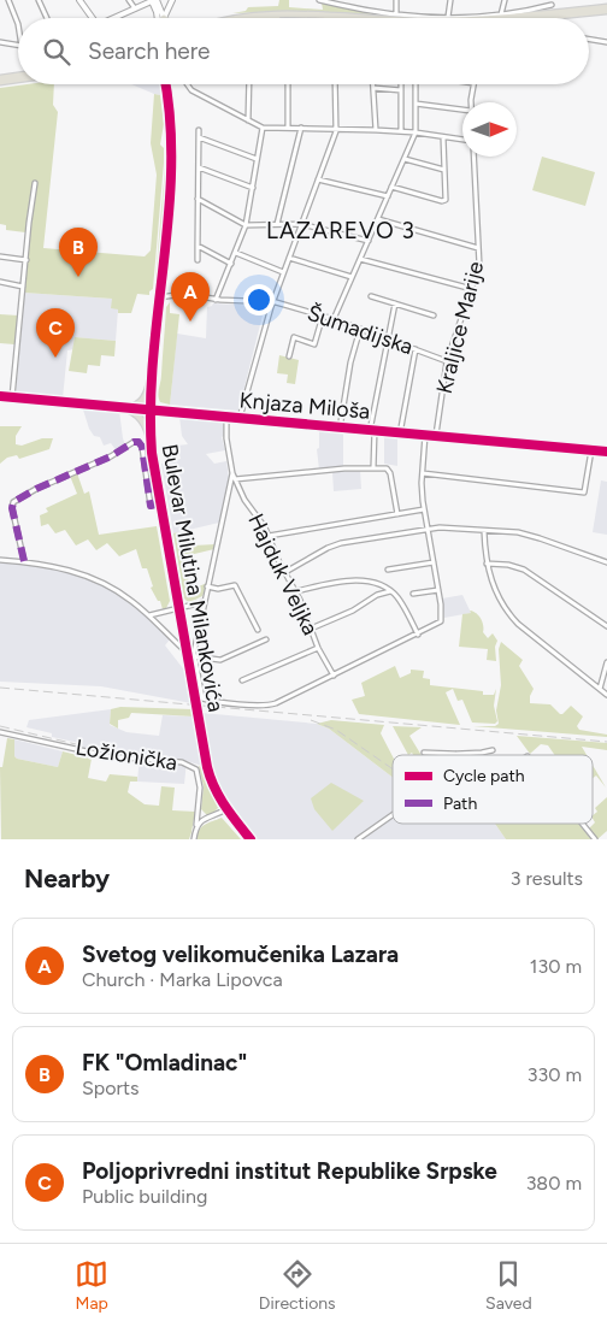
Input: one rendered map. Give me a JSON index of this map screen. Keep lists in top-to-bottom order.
{
  "streets": {
    "main road": ["Knjaza Miloša"],
    "street": [
      "Kraljice Marije",
      "Šumadijska",
      "Hajduk Veljka",
      "Bulevar Milutina Milankovića",
      "Ložionička"
    ]
  },
  "crossings": [
    ["Kraljice Marije", "Šumadijska"],
    ["Kraljice Marije", "Knjaza Miloša"],
    ["Šumadijska", "Bulevar Milutina Milankovića"],
    ["Knjaza Miloša", "Bulevar Milutina Milankovića"]
  ],
  "districts": ["LAZAREVO 3"],
  "legend": ["Cycle path", "Path"],
  "north": "right",
  "page": {
    "search": "Search here",
    "pins": ["B", "A", "C"],
    "heading": ["Nearby", "3 results"],
    "list": [
      {
        "mark": "A",
        "name": "Svetog velikomučenika Lazara",
        "note": "Church · Marka Lipovca",
        "value": "130 m"
      },
      {
        "mark": "B",
        "name": "FK \"Omladinac\"",
        "note": "Sports",
        "value": "330 m"
      },
      {
        "mark": "C",
        "name": "Poljoprivredni institut Republike Srpske",
        "note": "Public building",
        "value": "380 m"
      }
    ],
    "nav": ["Map", "Directions", "Saved"]
  }
}
